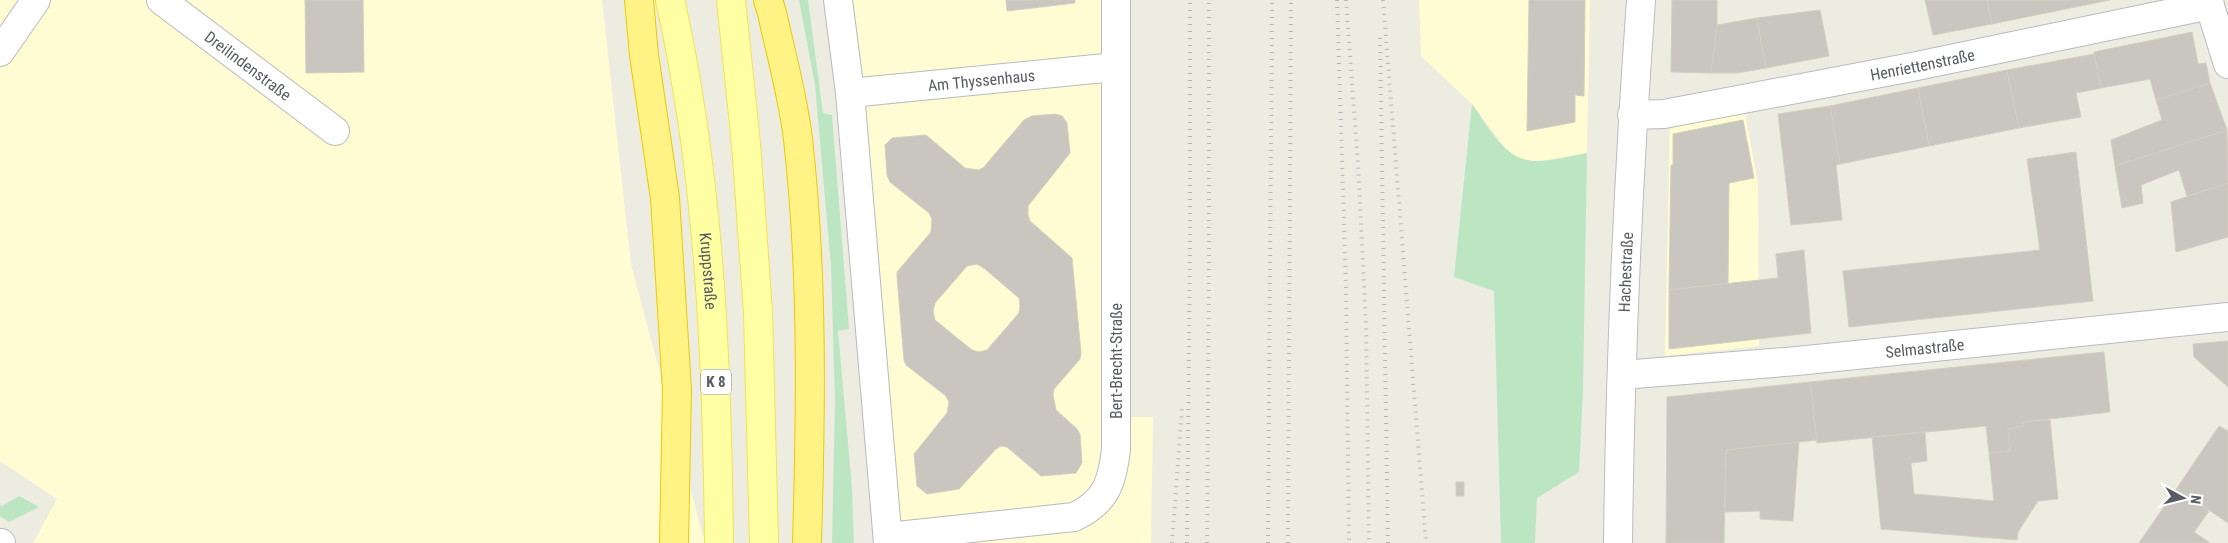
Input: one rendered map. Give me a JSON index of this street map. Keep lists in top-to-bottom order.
{
  "streets": {
    "main road": ["Kruppstraße", "K 8"],
    "street": [
      "Dreilindenstraße",
      "Henriettenstraße",
      "Am Thyssenhaus",
      "Hachestraße",
      "Selmastraße",
      "Bert-Brecht-Straße"
    ]
  },
  "crossings": [
    ["Henriettenstraße", "Hachestraße"],
    ["Am Thyssenhaus", "Bert-Brecht-Straße"],
    ["Hachestraße", "Selmastraße"]
  ],
  "north": "right"
}
